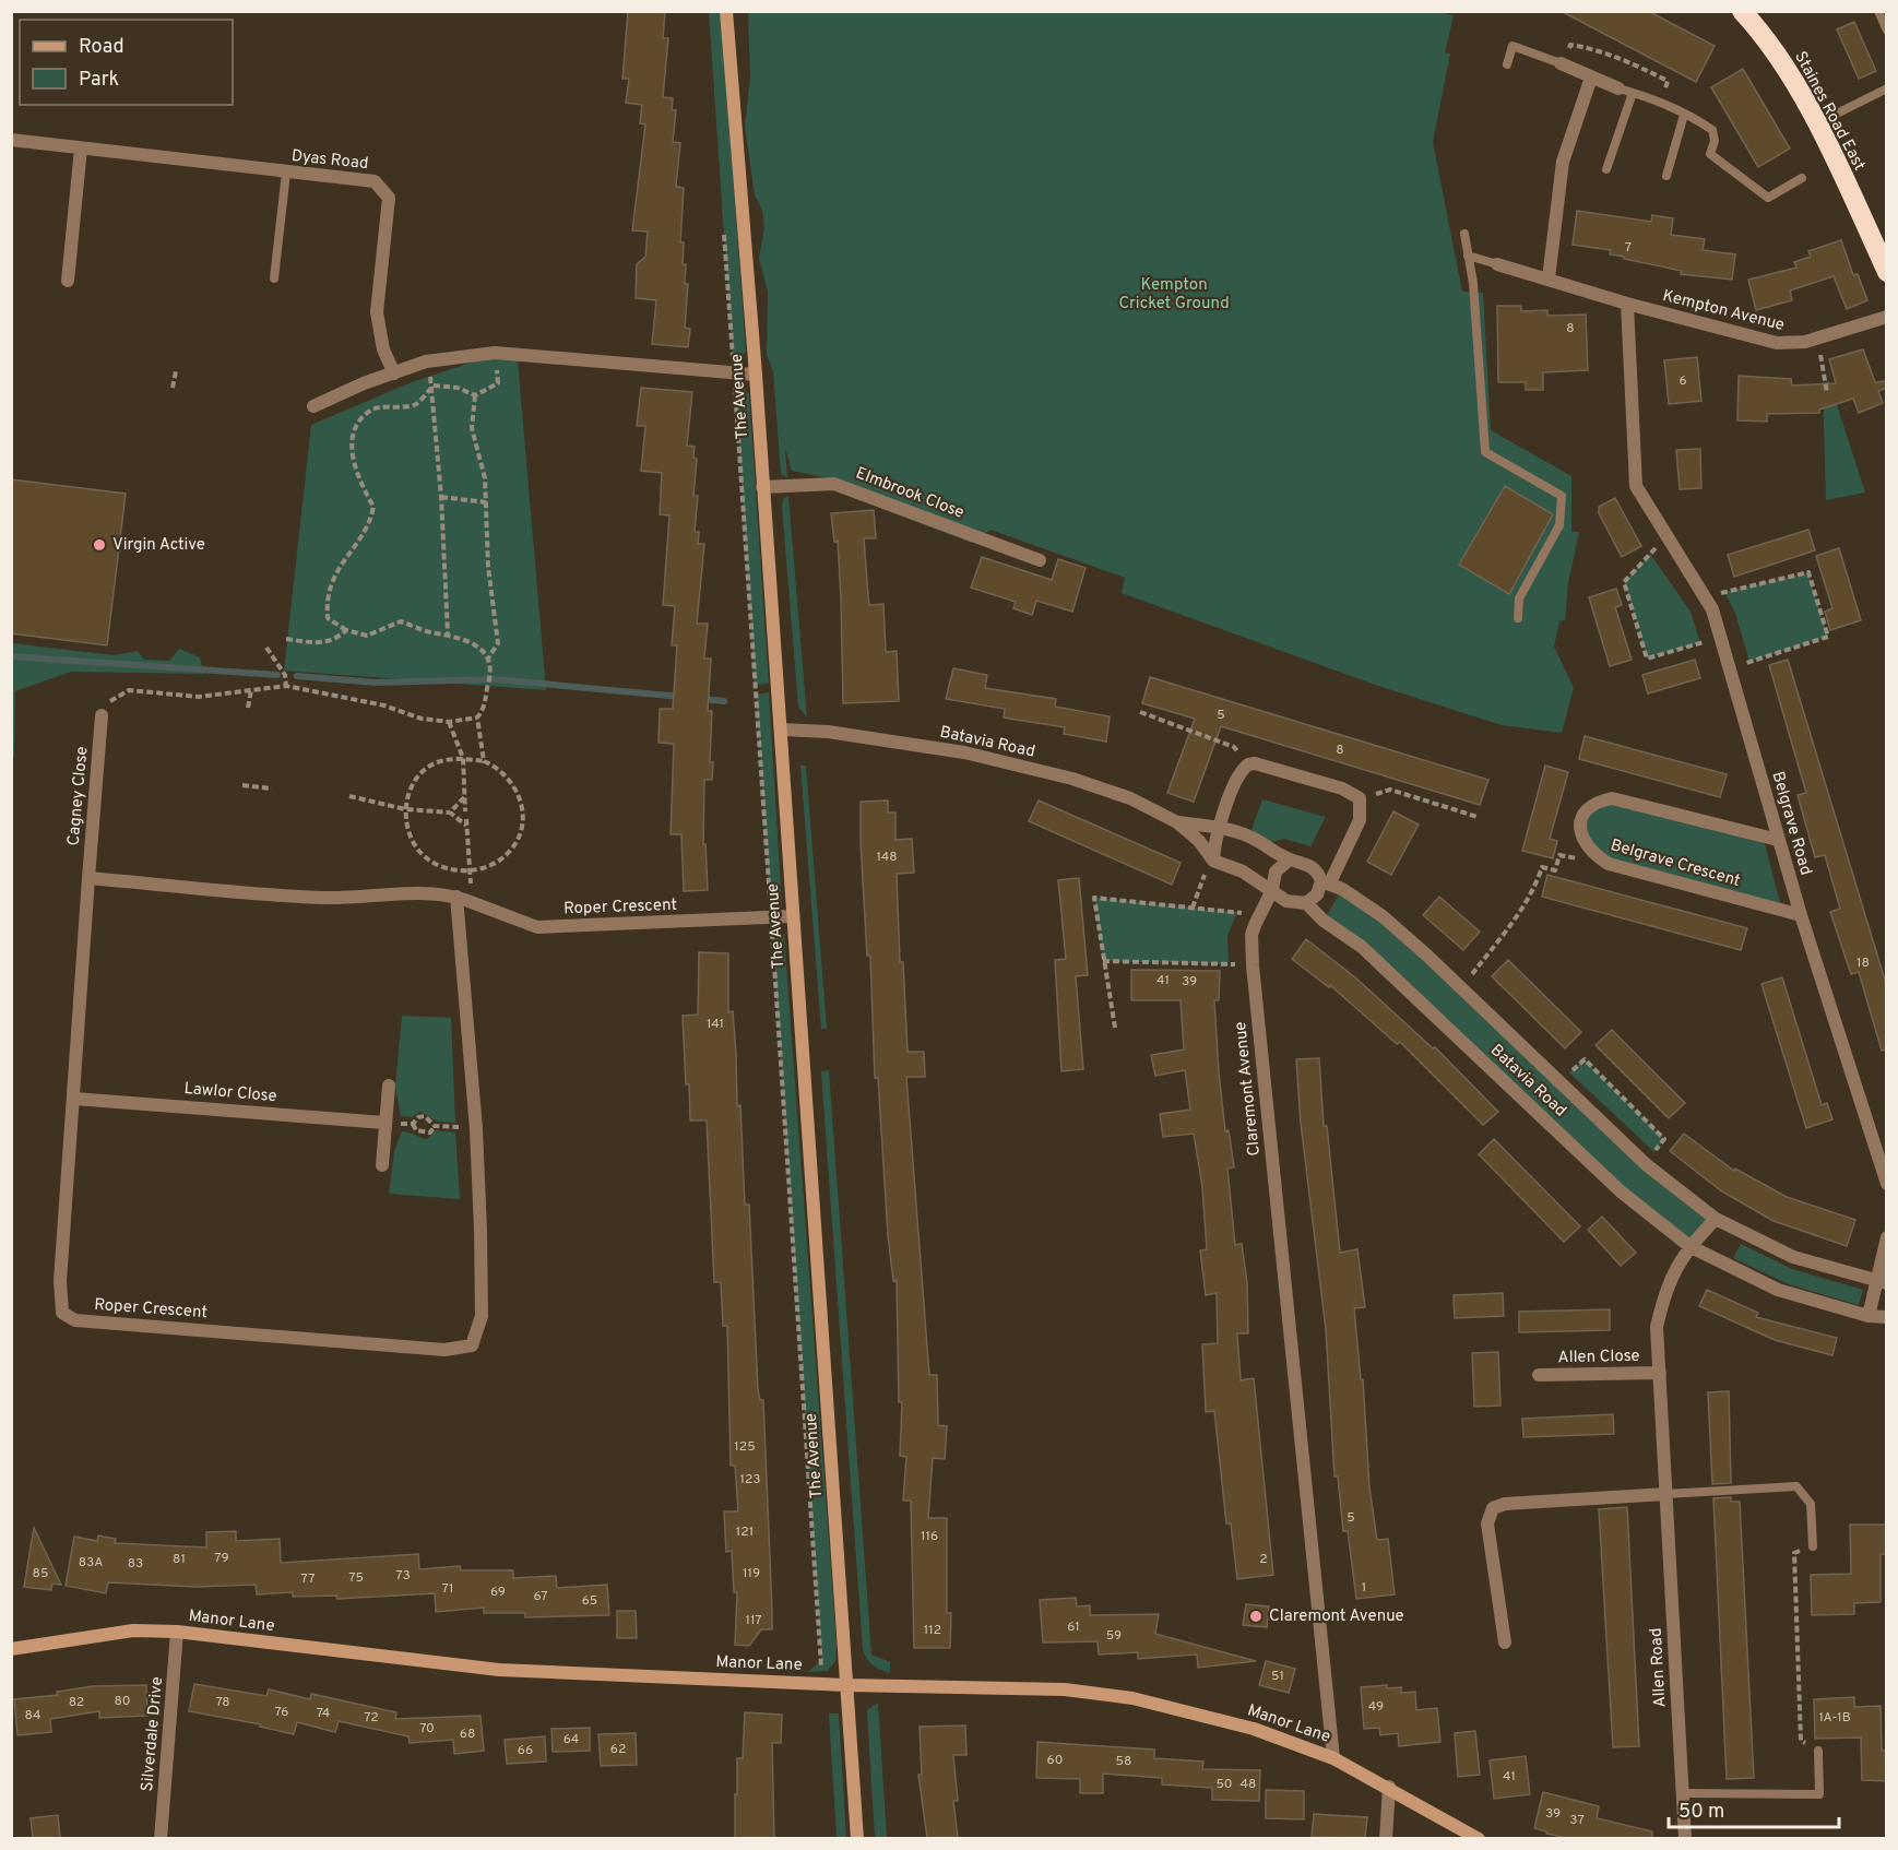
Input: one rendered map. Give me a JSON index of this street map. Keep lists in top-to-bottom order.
{
  "streets": {
    "highway": ["Staines Road East"],
    "street": [
      "Dyas Road",
      "Kempton Avenue",
      "The Avenue",
      "Elmbrook Close",
      "Batavia Road",
      "Cagney Close",
      "Belgrave Road",
      "Belgrave Crescent",
      "Roper Crescent",
      "Claremont Avenue",
      "Lawlor Close",
      "Allen Close",
      "Manor Lane",
      "Allen Road",
      "Silverdale Drive"
    ]
  },
  "crossings": [
    ["Kempton Avenue", "Belgrave Road"],
    ["The Avenue", "Elmbrook Close"],
    ["The Avenue", "Batavia Road"],
    ["The Avenue", "Roper Crescent"],
    ["The Avenue", "Manor Lane"],
    ["Batavia Road", "Claremont Avenue"],
    ["Batavia Road", "Allen Road"],
    ["Cagney Close", "Roper Crescent"],
    ["Belgrave Road", "Belgrave Crescent"],
    ["Roper Crescent", "Lawlor Close"],
    ["Claremont Avenue", "Manor Lane"],
    ["Allen Close", "Allen Road"],
    ["Manor Lane", "Silverdale Drive"]
  ],
  "parks": ["Kempton Cricket Ground"],
  "places": ["Virgin Active", "Claremont Avenue"],
  "house_numbers": [
    "7",
    "8",
    "6",
    "5",
    "8",
    "148",
    "18",
    "41",
    "39",
    "141",
    "125",
    "123",
    "5",
    "121",
    "116",
    "79",
    "81",
    "2",
    "83A",
    "83",
    "85",
    "119",
    "73",
    "75",
    "77",
    "1",
    "71",
    "69",
    "67",
    "65",
    "117",
    "61",
    "112",
    "59",
    "51",
    "80",
    "82",
    "78",
    "49",
    "76",
    "74",
    "84",
    "72",
    "1A-1B",
    "70",
    "68",
    "64",
    "62",
    "66",
    "60",
    "58",
    "41",
    "50",
    "48",
    "39",
    "37"
  ],
  "legend": ["Road", "Park"],
  "scale_bar": "50 m"
}
